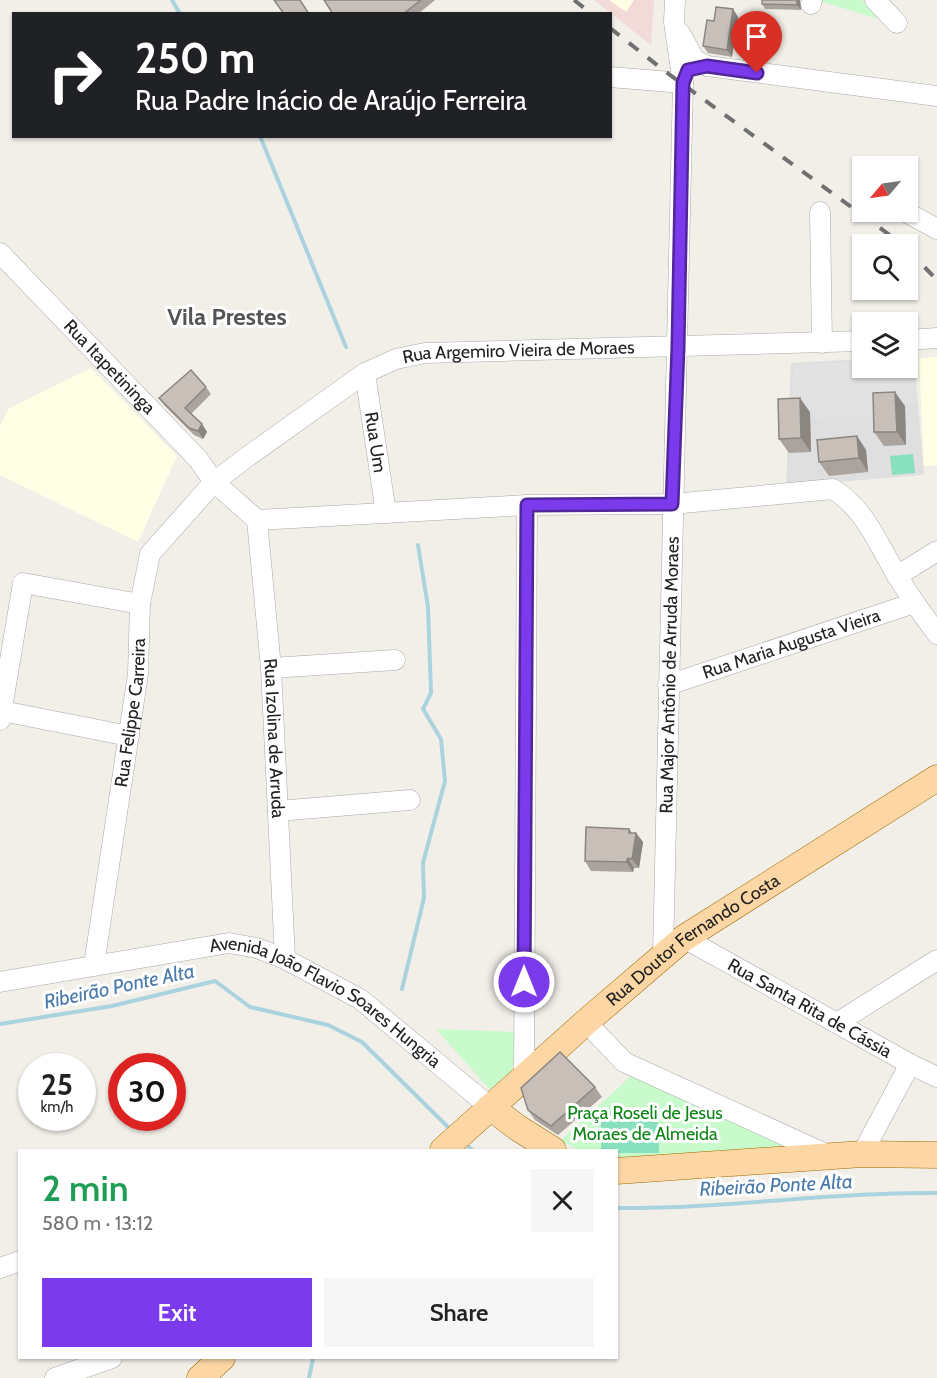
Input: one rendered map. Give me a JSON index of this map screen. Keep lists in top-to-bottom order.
{
  "streets": {
    "main road": ["Rua Doutor Fernando Costa"],
    "street": [
      "Rua Argemiro Vieira de Moraes",
      "Rua Itapetininga",
      "Rua Um",
      "Rua Maria Augusta Vieira",
      "Rua Major Antônio de Arruda Moraes",
      "Rua Felippe Carreira",
      "Rua Izolina de Arruda",
      "Avenida João Flavio Soares Hungria",
      "Rua Santa Rita de Cássia"
    ]
  },
  "crossings": [
    ["Rua Argemiro Vieira de Moraes", "Rua Itapetininga"],
    ["Rua Argemiro Vieira de Moraes", "Rua Um"],
    ["Rua Argemiro Vieira de Moraes", "Rua Major Antônio de Arruda Moraes"],
    ["Rua Argemiro Vieira de Moraes", "Rua Felippe Carreira"],
    ["Rua Itapetininga", "Rua Felippe Carreira"],
    ["Rua Itapetininga", "Rua Izolina de Arruda"],
    ["Rua Maria Augusta Vieira", "Rua Major Antônio de Arruda Moraes"],
    ["Rua Major Antônio de Arruda Moraes", "Rua Doutor Fernando Costa"],
    ["Rua Felippe Carreira", "Avenida João Flavio Soares Hungria"],
    ["Rua Izolina de Arruda", "Avenida João Flavio Soares Hungria"],
    ["Rua Doutor Fernando Costa", "Avenida João Flavio Soares Hungria"],
    ["Rua Doutor Fernando Costa", "Rua Santa Rita de Cássia"]
  ],
  "districts": ["Vila Prestes"],
  "water": ["Ribeirão Ponte Alta"],
  "parks": ["Praça Roseli de Jesus Moraes de Almeida"],
  "north": "bottom left",
  "page": {
    "turn": ["250 m", "Rua Padre Inácio de Araújo Ferreira"],
    "speed": "25 km/h",
    "limit": "30",
    "heading": ["2 min", "580 m · 13:12"],
    "buttons": ["Exit", "Share"]
  }
}
